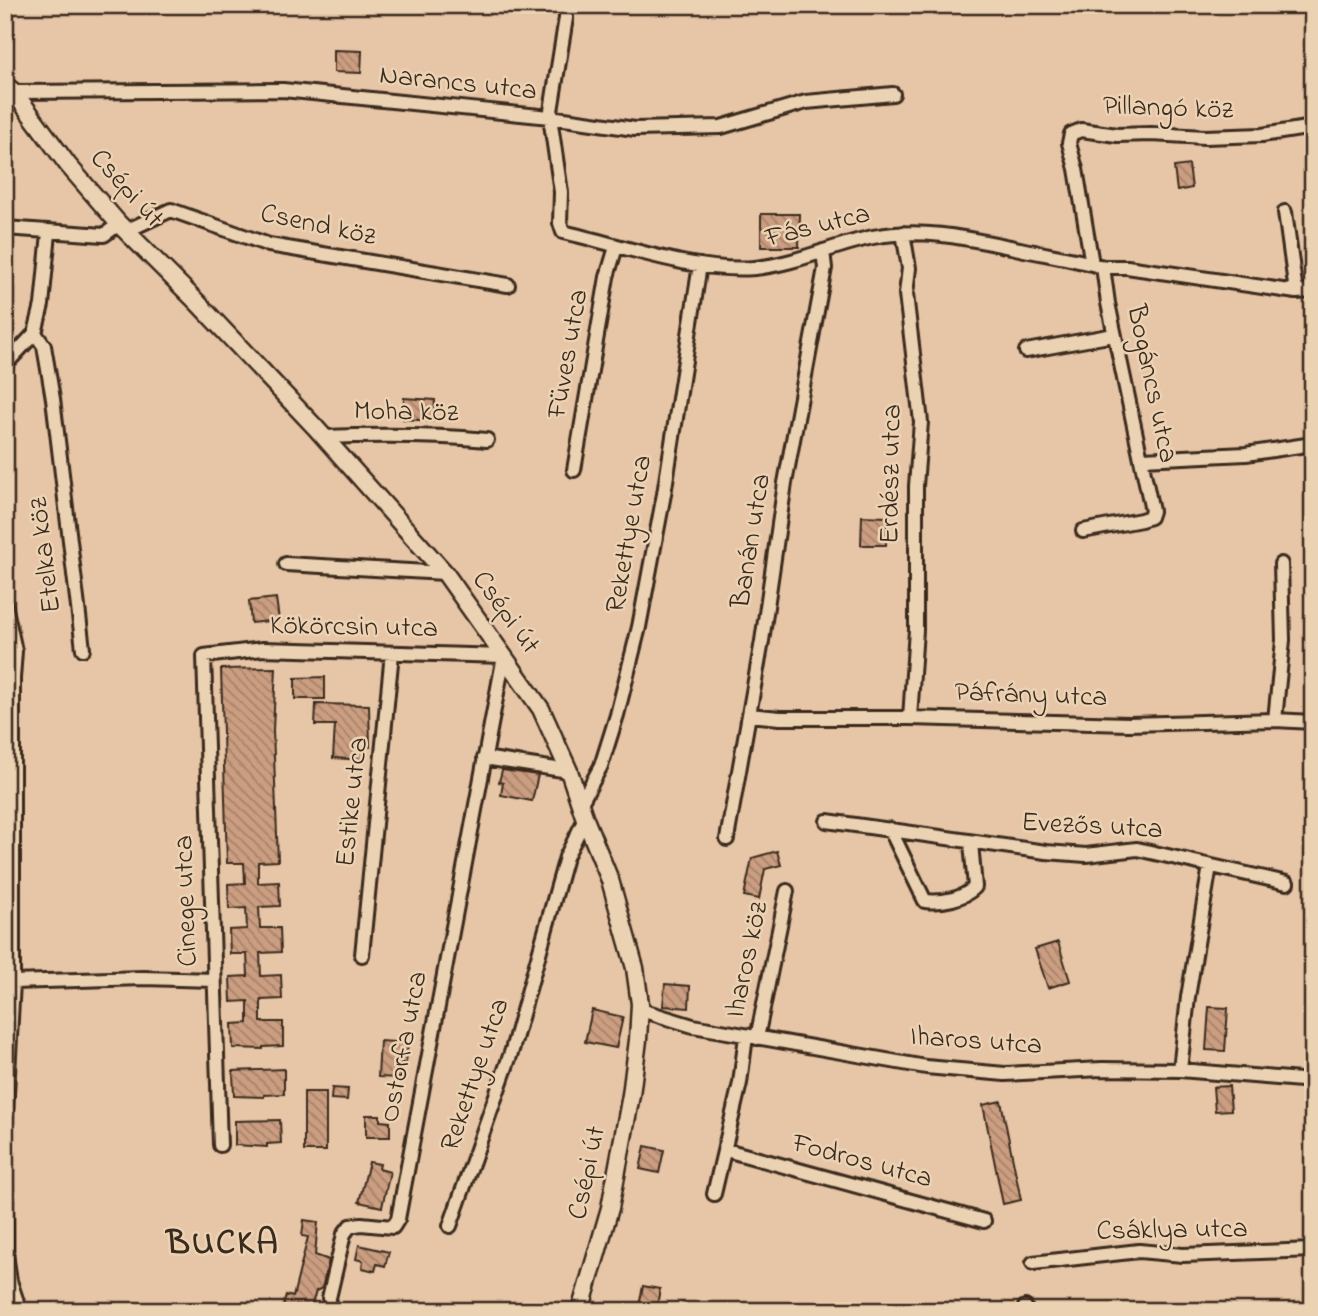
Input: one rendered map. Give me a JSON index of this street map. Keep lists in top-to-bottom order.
{
  "streets": {
    "street": [
      "Narancs utca",
      "Pillangó köz",
      "Csépi út",
      "Csend köz",
      "Fás utca",
      "Füves utca",
      "Bogáncs utca",
      "Moha köz",
      "Erdész utca",
      "Rekettye utca",
      "Banán utca",
      "Etelka köz",
      "Kökörcsin utca",
      "Páfrány utca",
      "Estike utca",
      "Evezős utca",
      "Cinege utca",
      "Iharos köz",
      "Iharos utca",
      "Ostorfa utca",
      "Fodros utca",
      "Csáklya utca"
    ]
  },
  "crossings": [
    ["Narancs utca", "Csépi út"],
    ["Narancs utca", "Fás utca"],
    ["Pillangó köz", "Fás utca"],
    ["Pillangó köz", "Bogáncs utca"],
    ["Csépi út", "Csend köz"],
    ["Csépi út", "Moha köz"],
    ["Csépi út", "Rekettye utca"],
    ["Csépi út", "Kökörcsin utca"],
    ["Csépi út", "Iharos utca"],
    ["Csépi út", "Ostorfa utca"],
    ["Fás utca", "Füves utca"],
    ["Fás utca", "Bogáncs utca"],
    ["Fás utca", "Erdész utca"],
    ["Fás utca", "Rekettye utca"],
    ["Fás utca", "Banán utca"],
    ["Erdész utca", "Páfrány utca"],
    ["Banán utca", "Páfrány utca"],
    ["Kökörcsin utca", "Estike utca"],
    ["Kökörcsin utca", "Cinege utca"],
    ["Kökörcsin utca", "Ostorfa utca"],
    ["Iharos köz", "Iharos utca"]
  ],
  "districts": ["BUCKA"]
}
